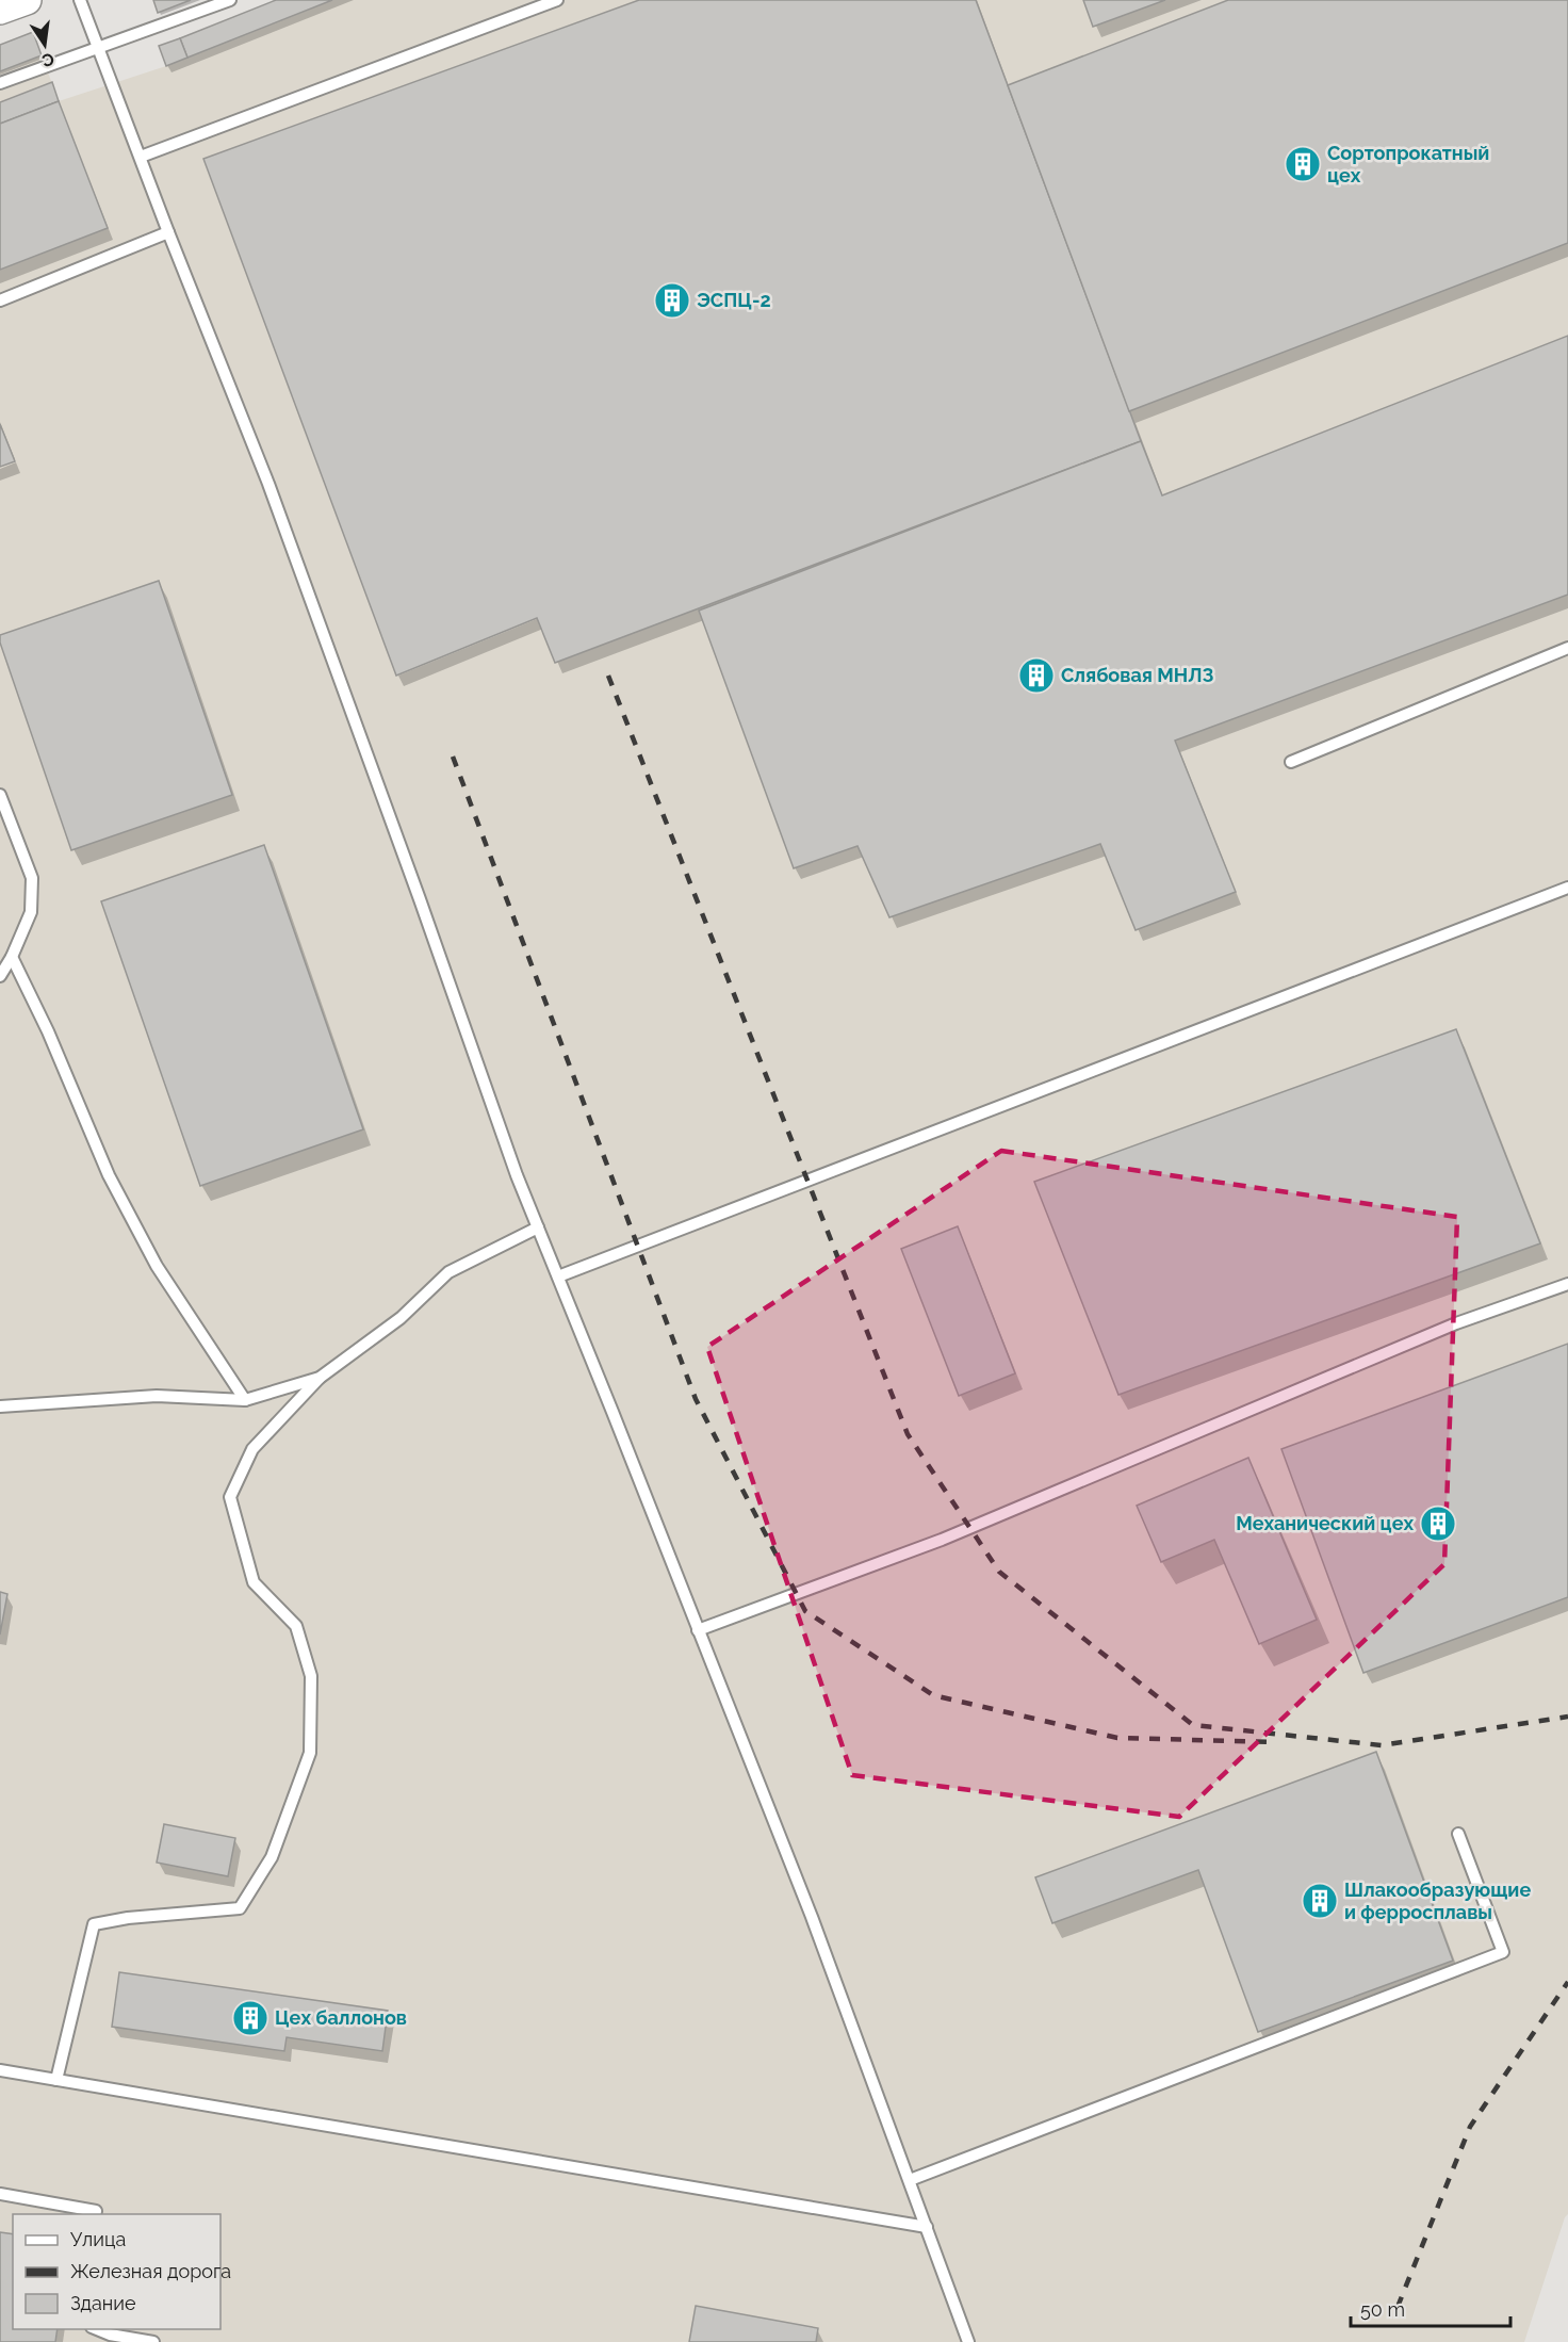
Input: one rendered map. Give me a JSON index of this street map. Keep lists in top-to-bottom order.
{
  "places": {
    "building": [
      "Сортопрокатный цех",
      "ЭСПЦ-2",
      "Слябовая МНЛЗ",
      "Механический цех",
      "Шлакообразующие и ферросплавы",
      "Цех баллонов"
    ]
  },
  "legend": ["Улица", "Железная дорога", "Здание"],
  "scale_bar": "50 m",
  "north": "bottom"
}
